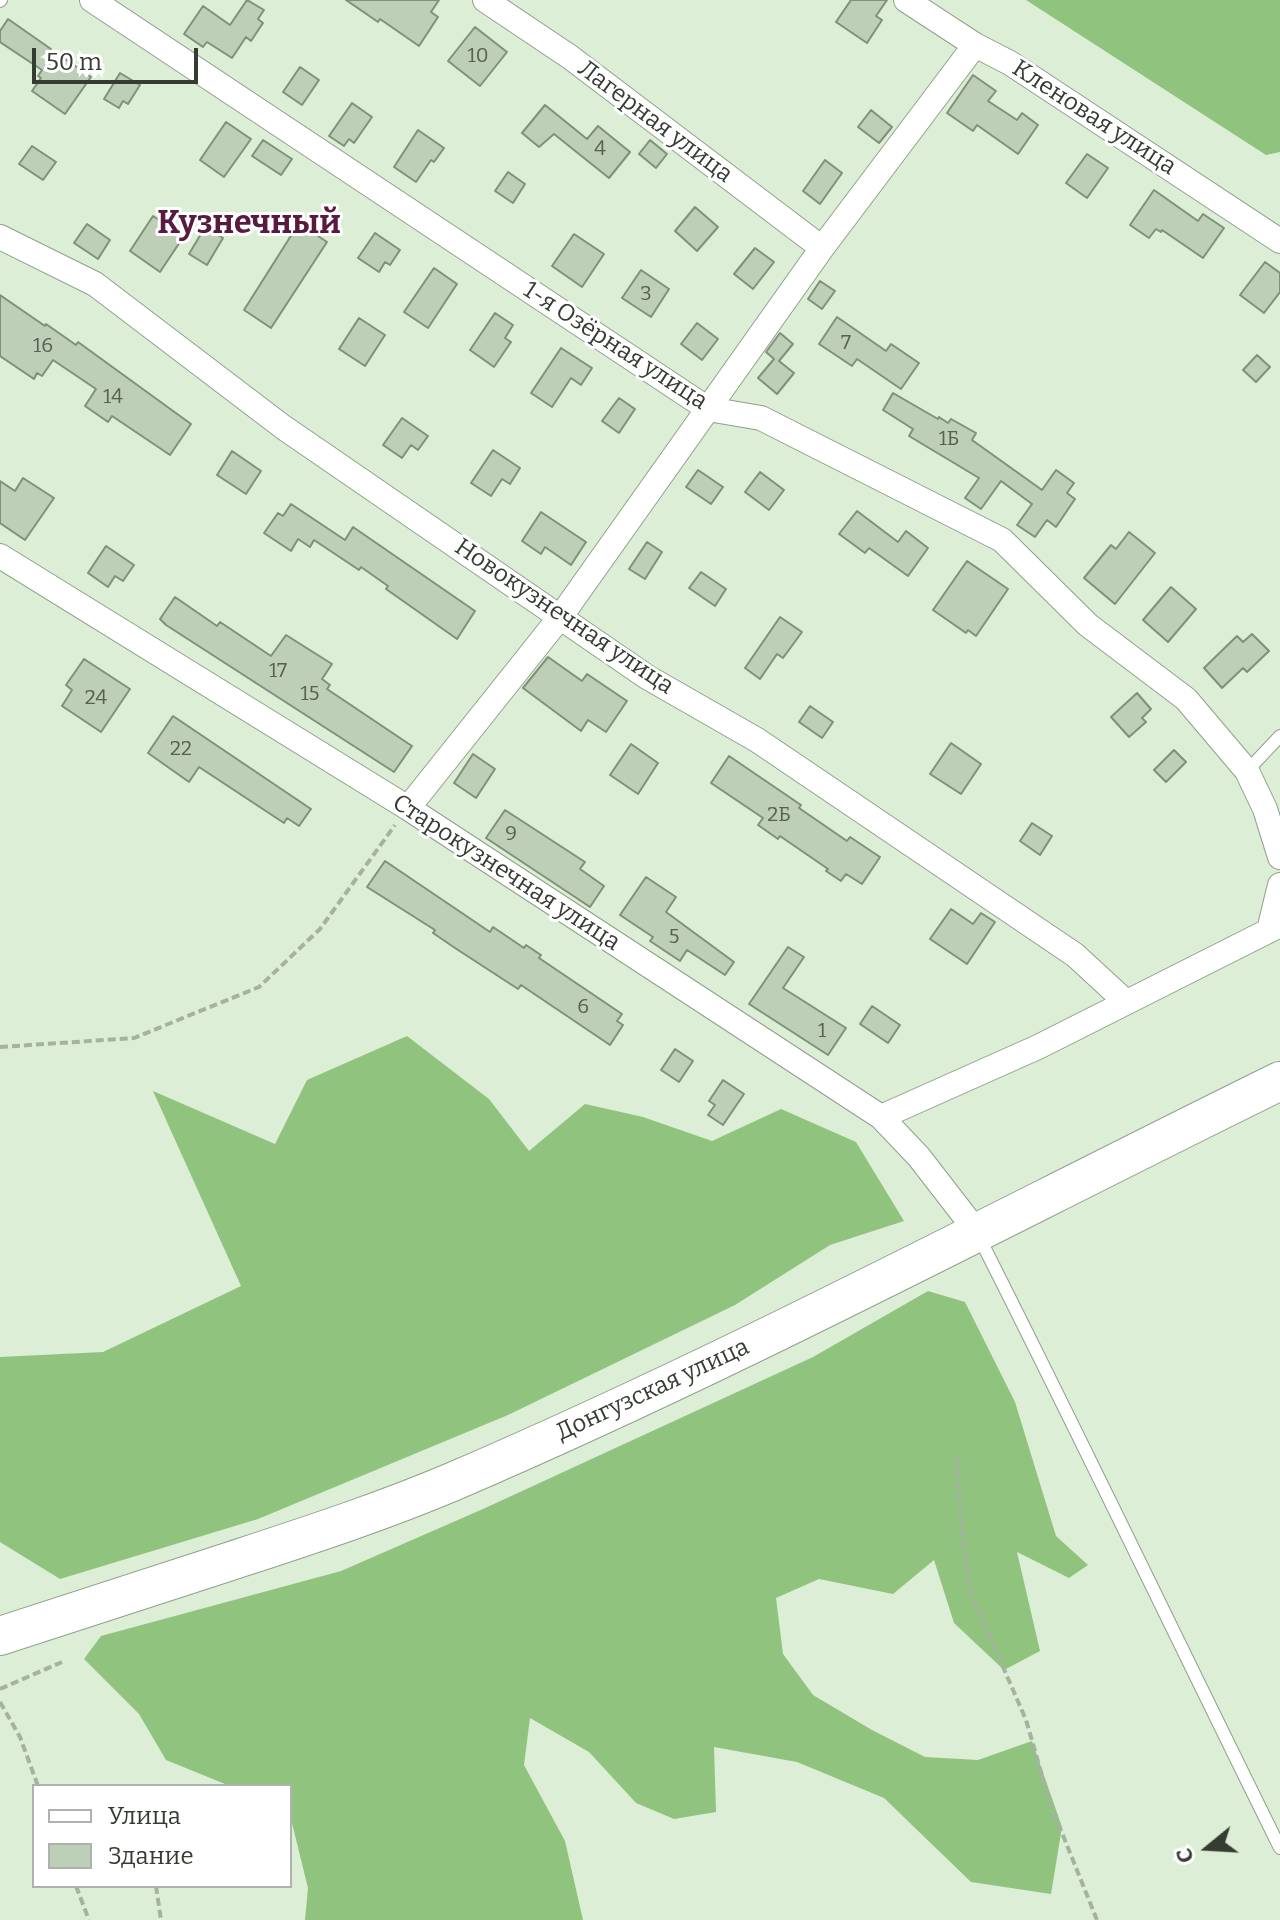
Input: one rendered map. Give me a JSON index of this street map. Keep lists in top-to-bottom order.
{
  "streets": {
    "main road": ["Донгузская улица"],
    "street": [
      "Кленовая улица",
      "Лагерная улица",
      "1-я Озёрная улица",
      "Новокузнечная улица",
      "Старокузнечная улица"
    ]
  },
  "crossings": [
    ["Старокузнечная улица", "Донгузская улица"]
  ],
  "districts": ["Кузнечный"],
  "house_numbers": [
    "10",
    "4",
    "3",
    "7",
    "16",
    "14",
    "1Б",
    "17",
    "15",
    "24",
    "22",
    "2Б",
    "9",
    "5",
    "6",
    "1"
  ],
  "legend": ["Улица", "Здание"],
  "scale_bar": "50 m",
  "north": "left"
}
